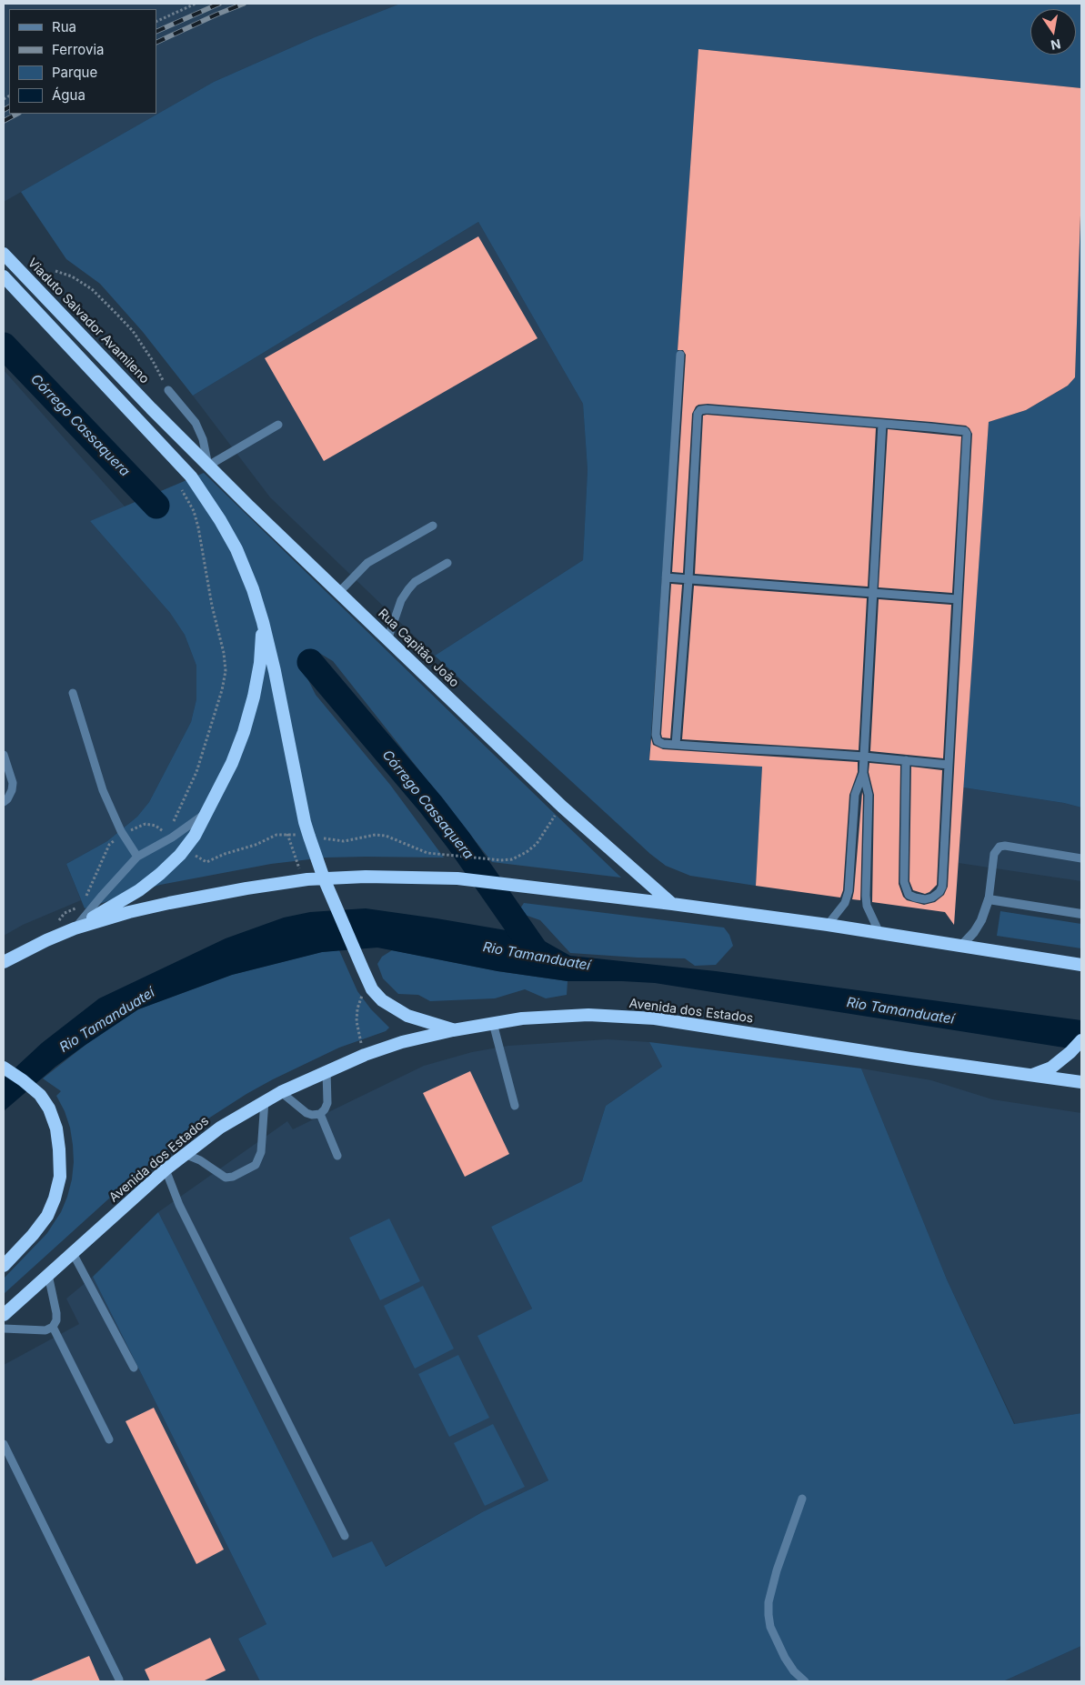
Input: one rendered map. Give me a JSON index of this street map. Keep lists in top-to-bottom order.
{
  "streets": {
    "highway": ["Viaduto Salvador Avamileno", "Rua Capitão João", "Avenida dos Estados"]
  },
  "crossings": [
    ["Viaduto Salvador Avamileno", "Rua Capitão João"]
  ],
  "water": ["Córrego Cassaquera", "Rio Tamanduateí"],
  "legend": [
    "Rua",
    "Ferrovia",
    "Parque",
    "Água"
  ],
  "north": "bottom"
}
